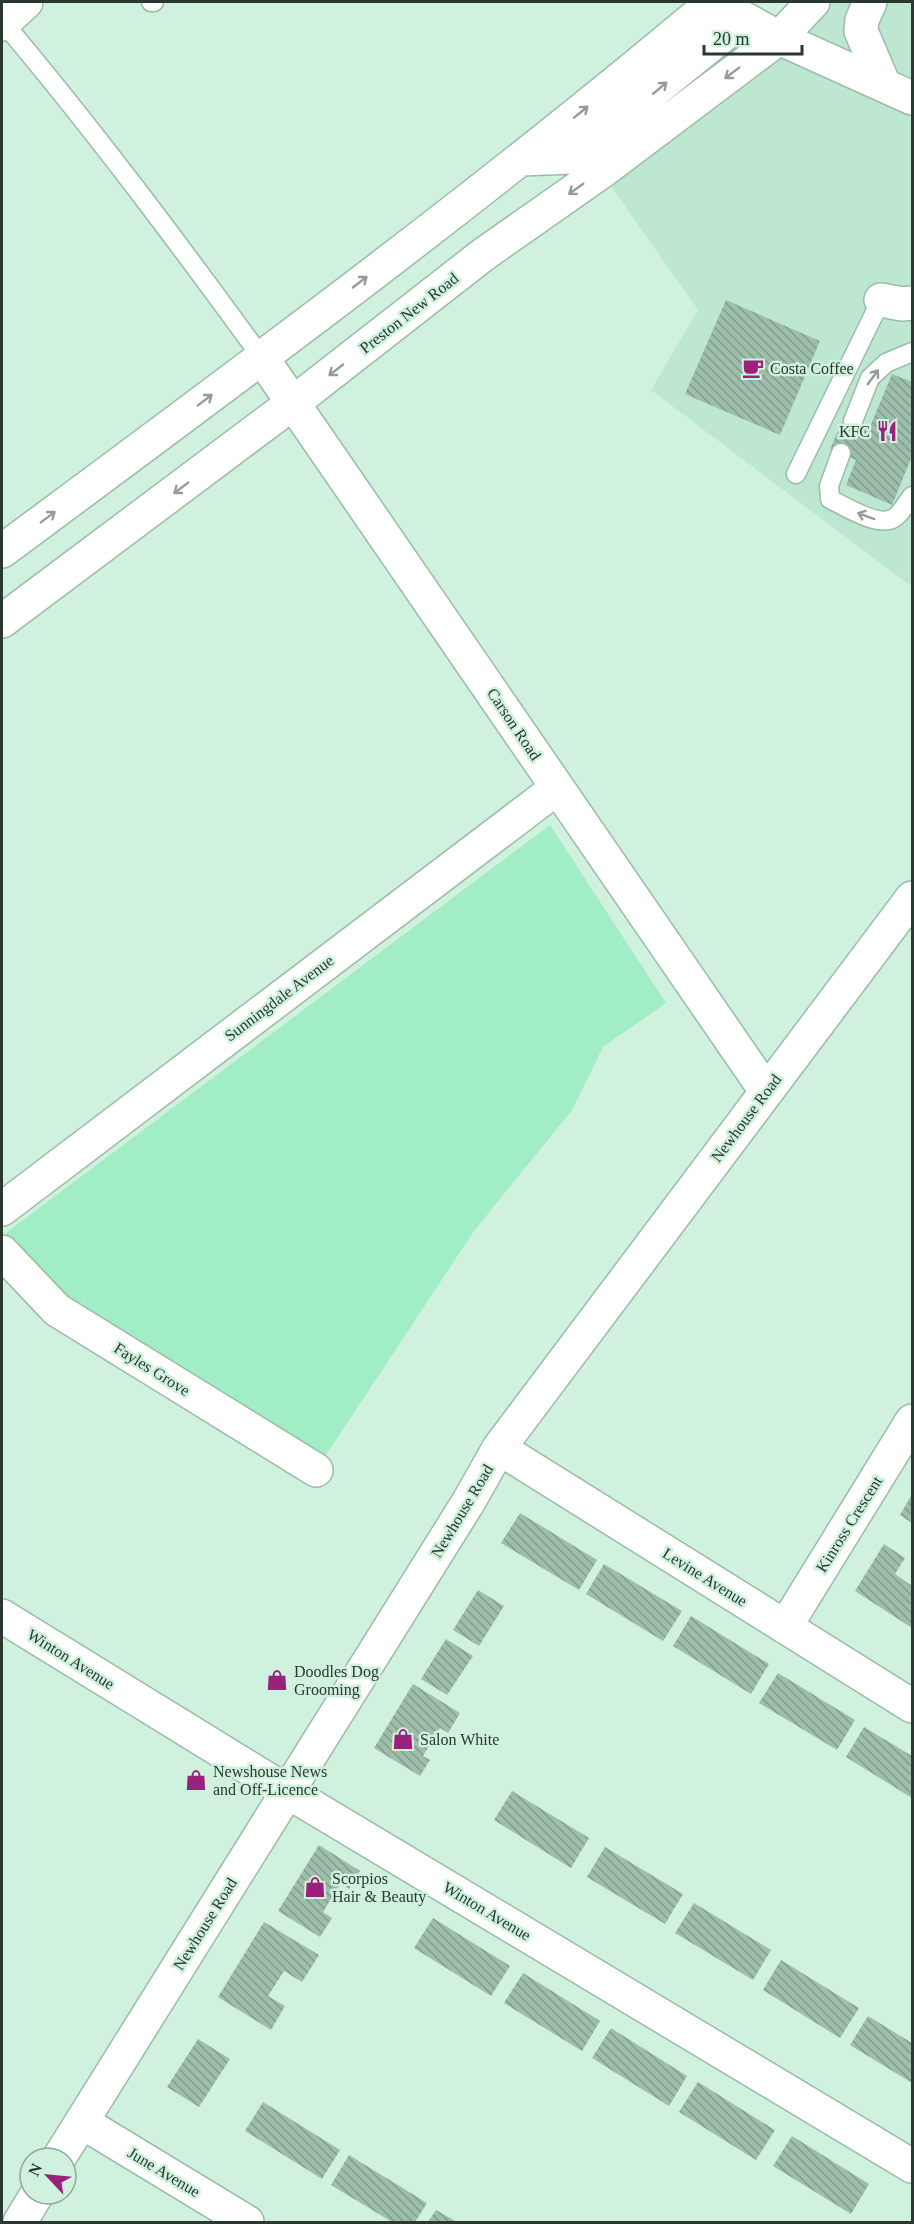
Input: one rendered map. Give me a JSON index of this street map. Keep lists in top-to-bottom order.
{
  "streets": {
    "main road": [
      "Preston New Road",
      "Carson Road",
      "Sunningdale Avenue",
      "Newhouse Road",
      "Fayles Grove",
      "Kinross Crescent",
      "Levine Avenue",
      "Winton Avenue",
      "June Avenue"
    ]
  },
  "crossings": [
    ["Preston New Road", "Carson Road"],
    ["Carson Road", "Sunningdale Avenue"],
    ["Carson Road", "Newhouse Road"],
    ["Newhouse Road", "Levine Avenue"],
    ["Newhouse Road", "Winton Avenue"],
    ["Newhouse Road", "June Avenue"],
    ["Kinross Crescent", "Levine Avenue"]
  ],
  "places": {
    "cafe": ["Costa Coffee"],
    "restaurant": ["KFC"],
    "shop": [
      "Doodles Dog Grooming",
      "Salon White",
      "Newshouse News and Off-Licence",
      "Scorpios Hair & Beauty"
    ]
  },
  "scale_bar": "20 m",
  "north": "top left"
}
